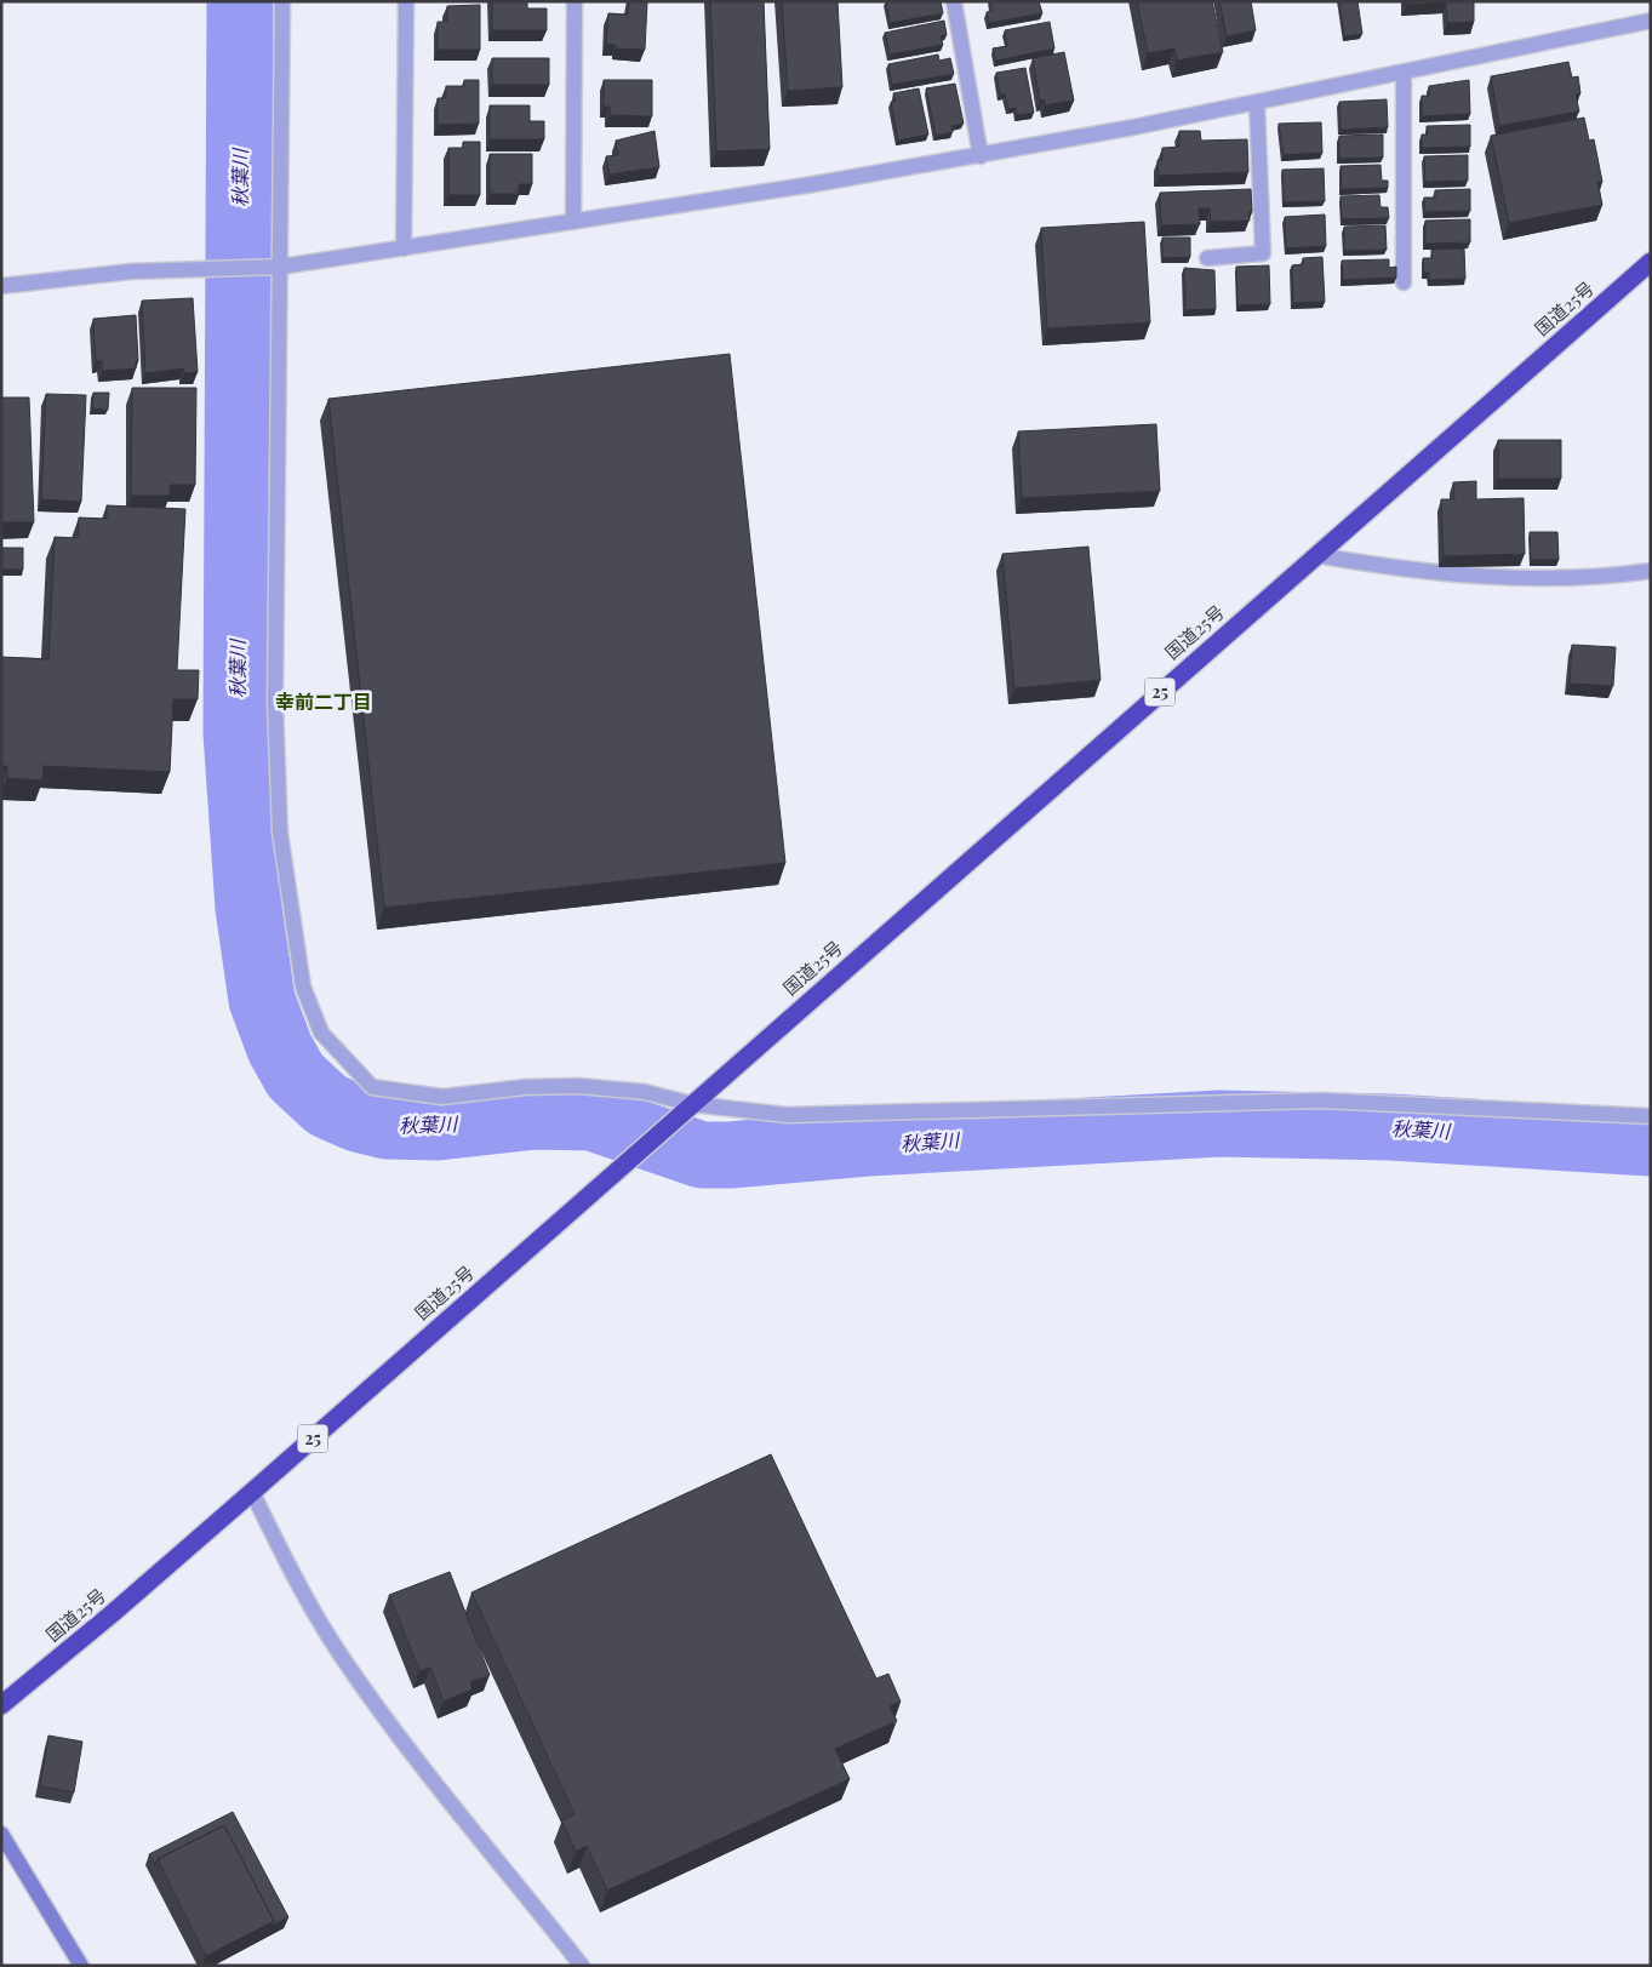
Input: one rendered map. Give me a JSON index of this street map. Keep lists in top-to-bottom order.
{
  "streets": {
    "highway": ["国道25号", "25"]
  },
  "districts": ["幸前二丁目"],
  "water": ["秋葉川"]
}
